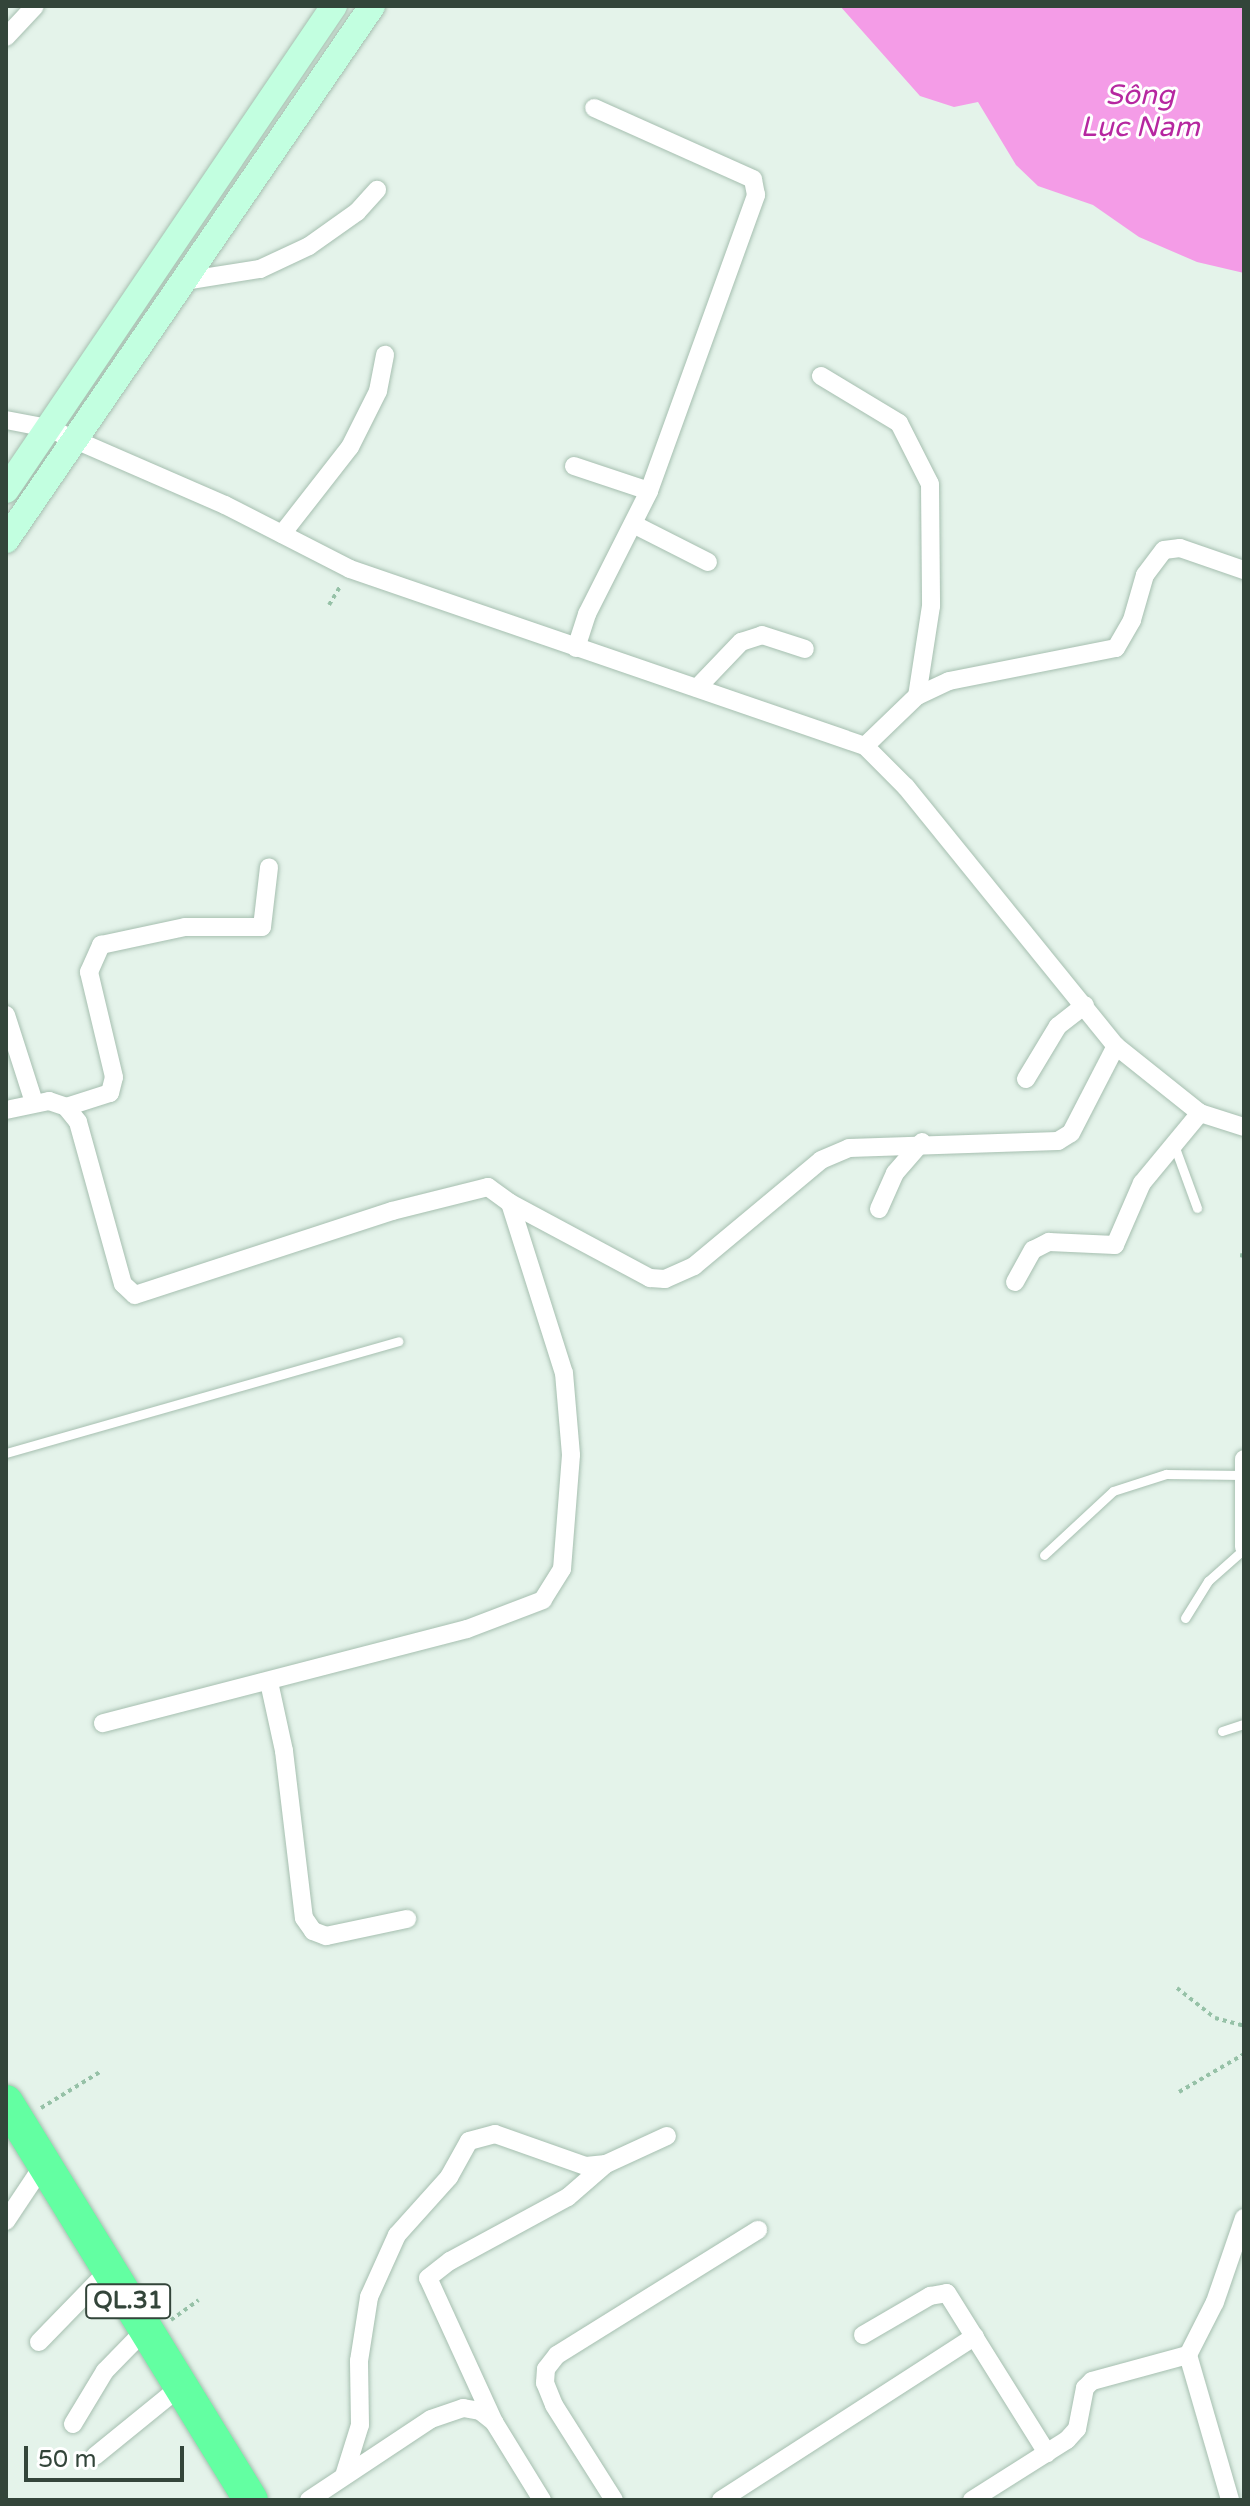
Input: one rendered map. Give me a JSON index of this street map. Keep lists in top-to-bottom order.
{
  "streets": {
    "highway": ["QL.31"]
  },
  "water": ["Sông Lục Nam"],
  "scale_bar": "50 m"
}
